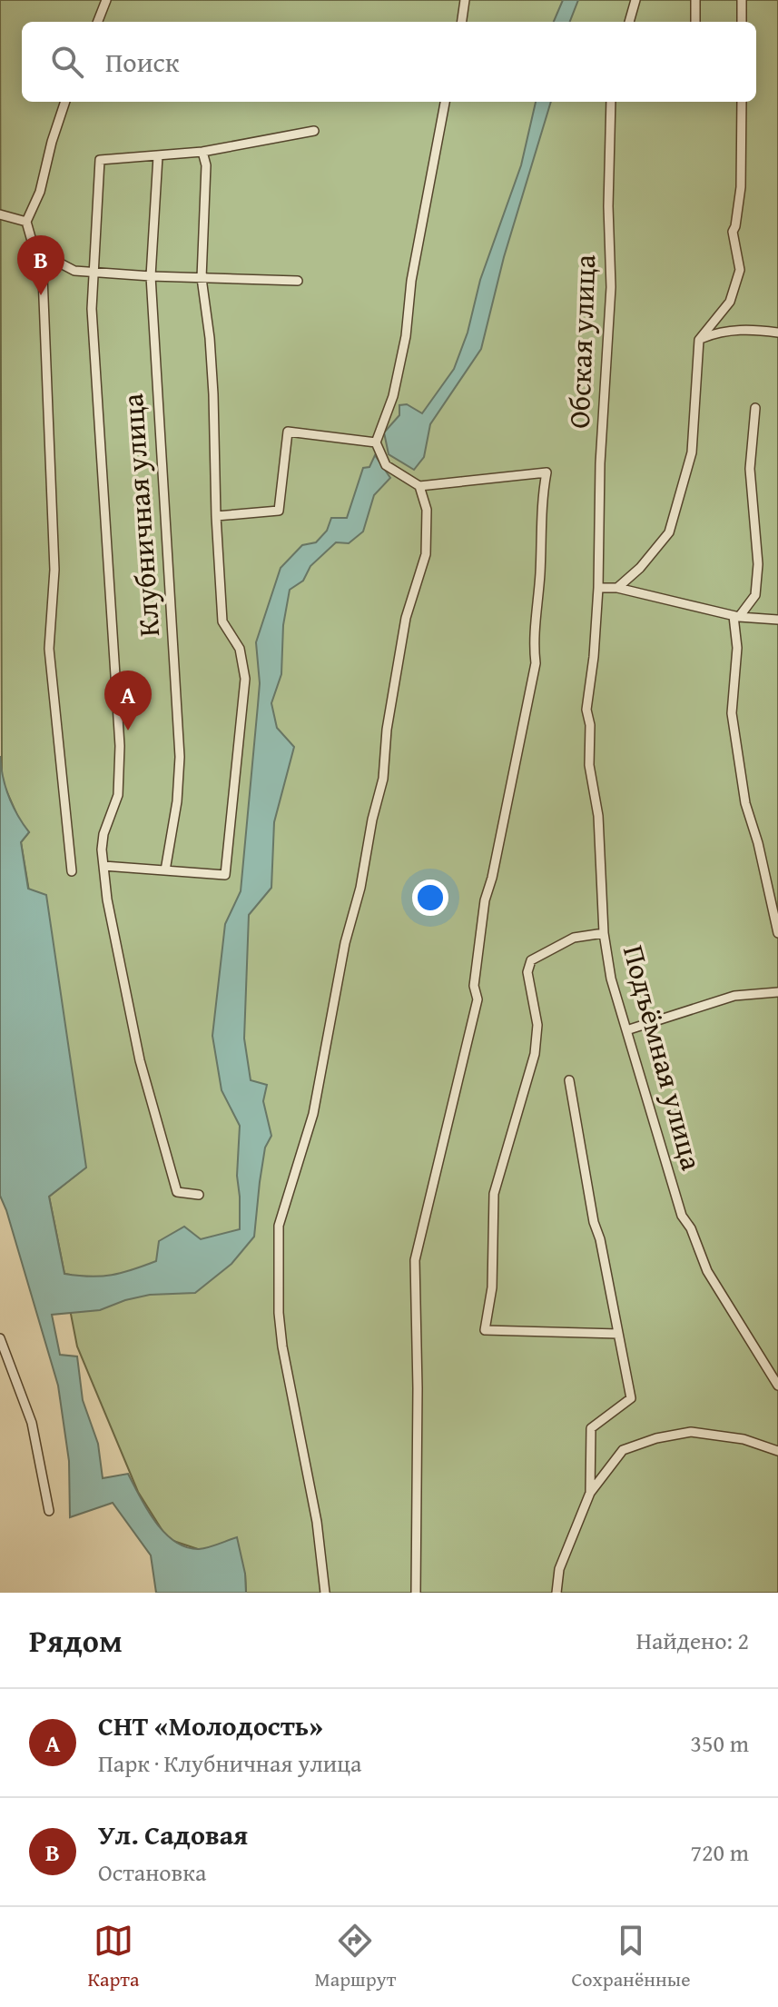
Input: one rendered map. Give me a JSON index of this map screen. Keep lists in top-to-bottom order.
{
  "streets": {
    "street": ["Обская улица", "Клубничная улица", "Подъёмная улица"]
  },
  "crossings": [
    ["Обская улица", "Подъёмная улица"]
  ],
  "page": {
    "search": "Поиск",
    "pins": ["B", "A"],
    "heading": ["Рядом", "Найдено: 2"],
    "list": [
      {
        "mark": "A",
        "name": "СНТ «Молодость»",
        "note": "Парк · Клубничная улица",
        "value": "350 m"
      },
      {
        "mark": "B",
        "name": "Ул. Садовая",
        "note": "Остановка",
        "value": "720 m"
      }
    ],
    "nav": ["Карта", "Маршрут", "Сохранённые"]
  }
}
